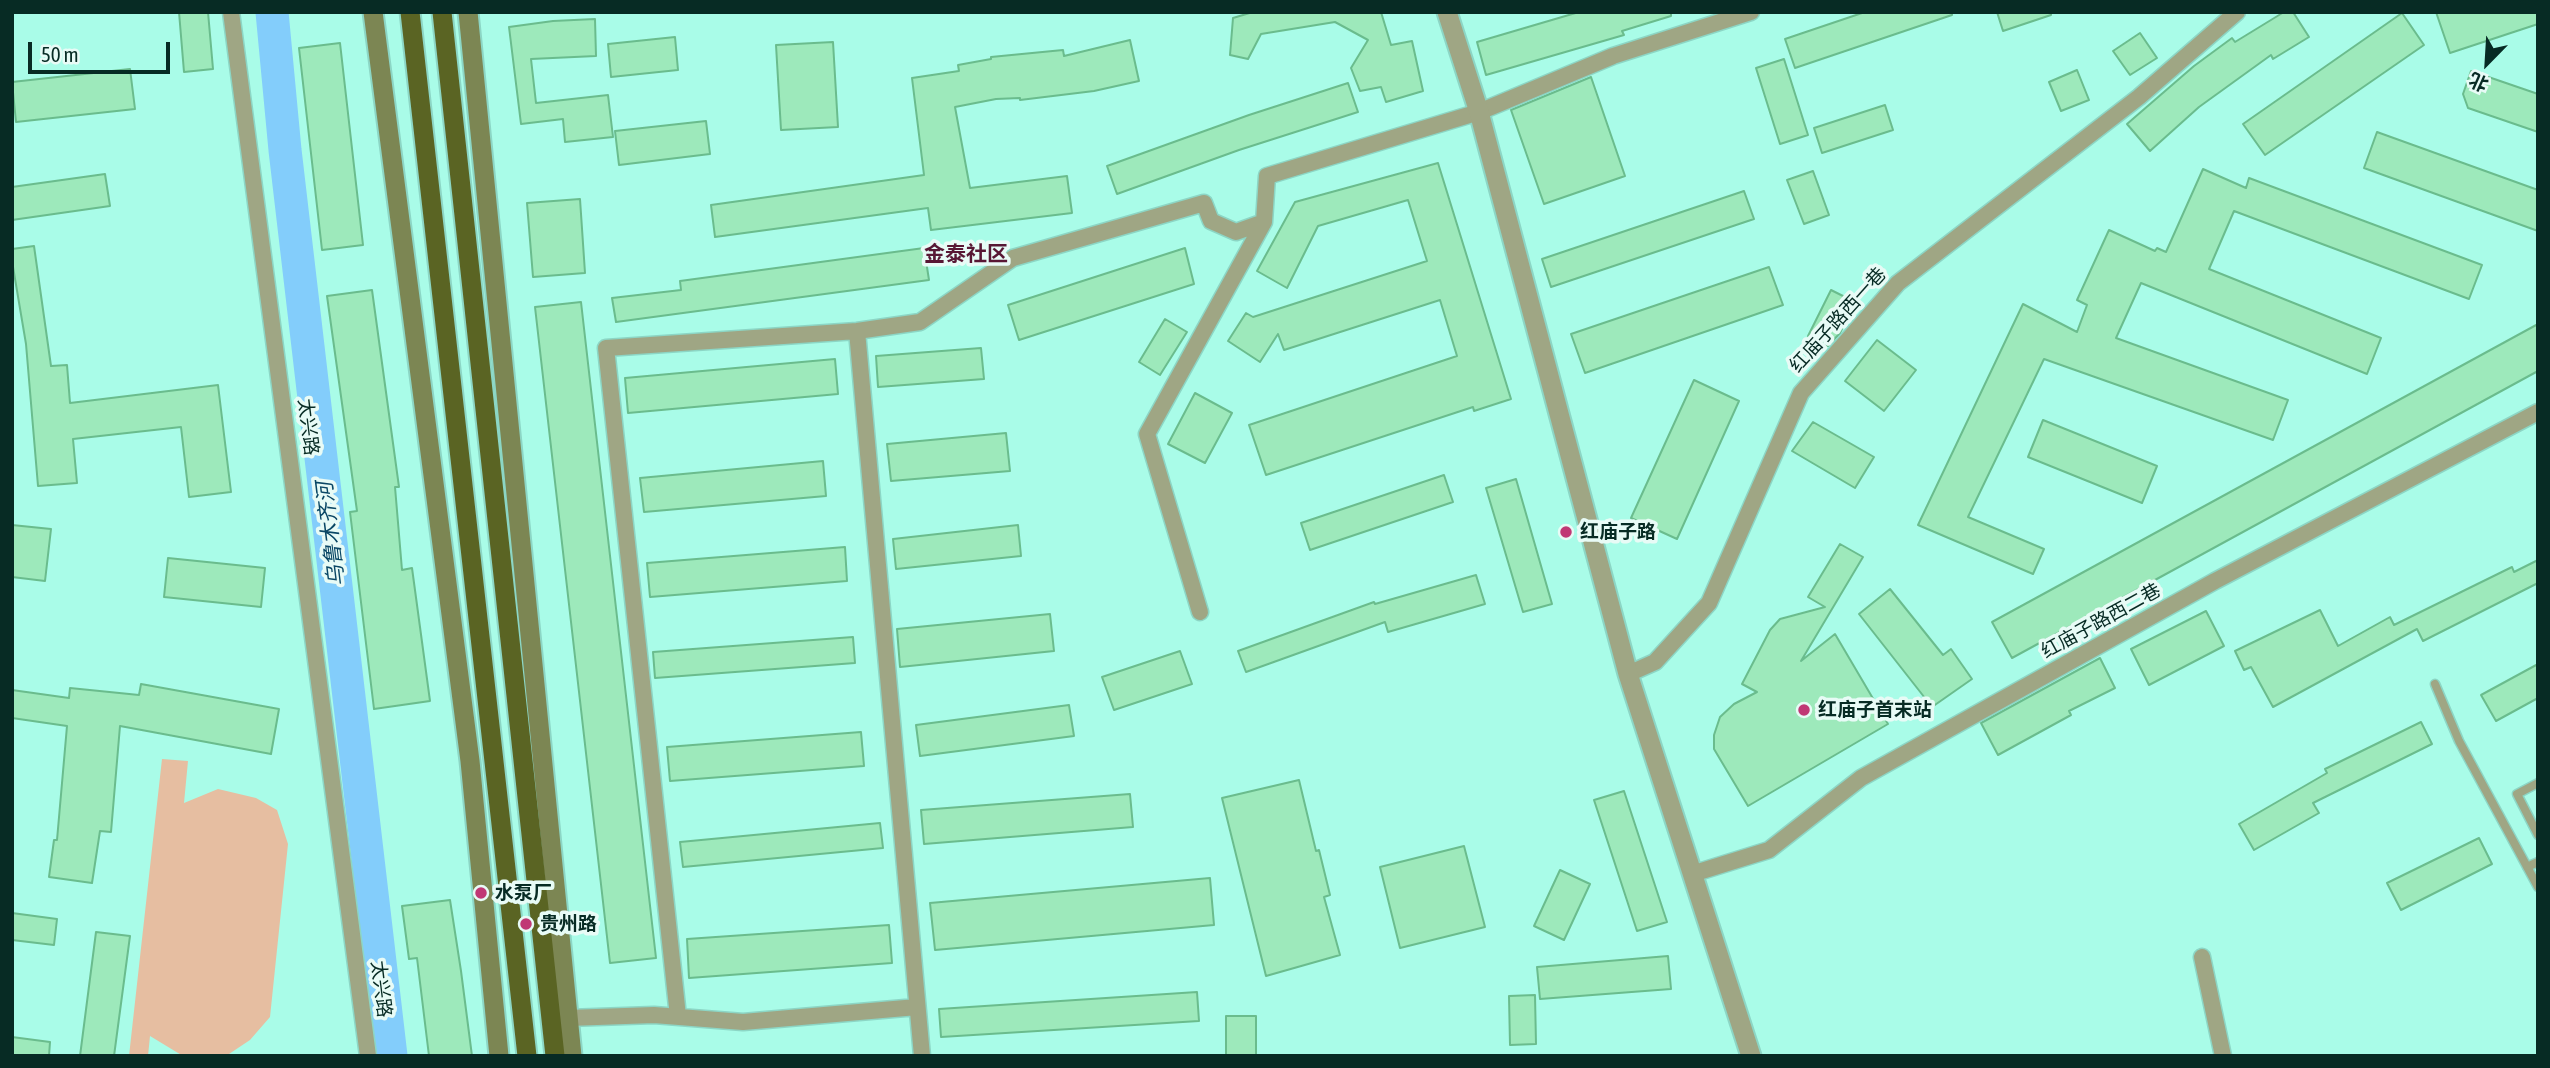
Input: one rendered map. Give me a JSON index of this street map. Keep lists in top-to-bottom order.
{
  "streets": {
    "street": ["红庙子路西一巷", "太兴路", "红庙子路西二巷"]
  },
  "districts": ["金泰社区"],
  "water": ["乌鲁木齐河"],
  "places": [
    "红庙子路",
    "红庙子首末站",
    "水泵厂",
    "贵州路"
  ],
  "scale_bar": "50 m",
  "north": "bottom left"
}
